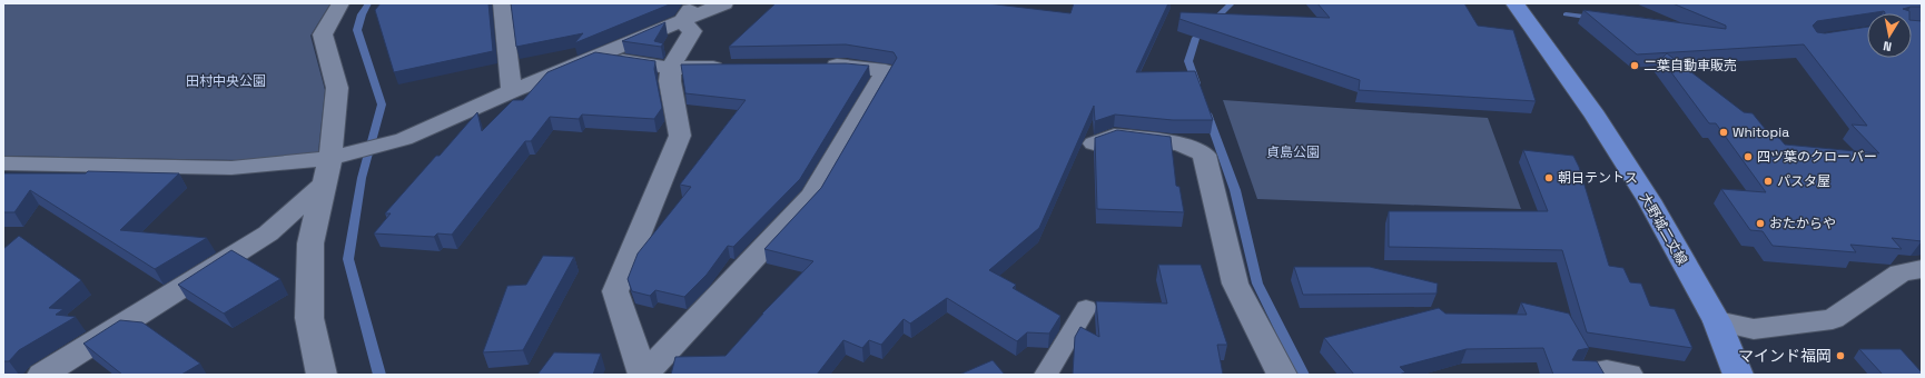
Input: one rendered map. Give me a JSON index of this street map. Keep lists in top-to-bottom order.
{
  "streets": {
    "main road": ["大野城二丈線"]
  },
  "parks": ["田村中央公園", "貞島公園"],
  "places": [
    "二葉自動車販売",
    "Whitopia",
    "四ツ葉のクローバー",
    "朝日テントス",
    "パスタ屋",
    "おたからや",
    "マインド福岡"
  ],
  "north": "bottom"
}
